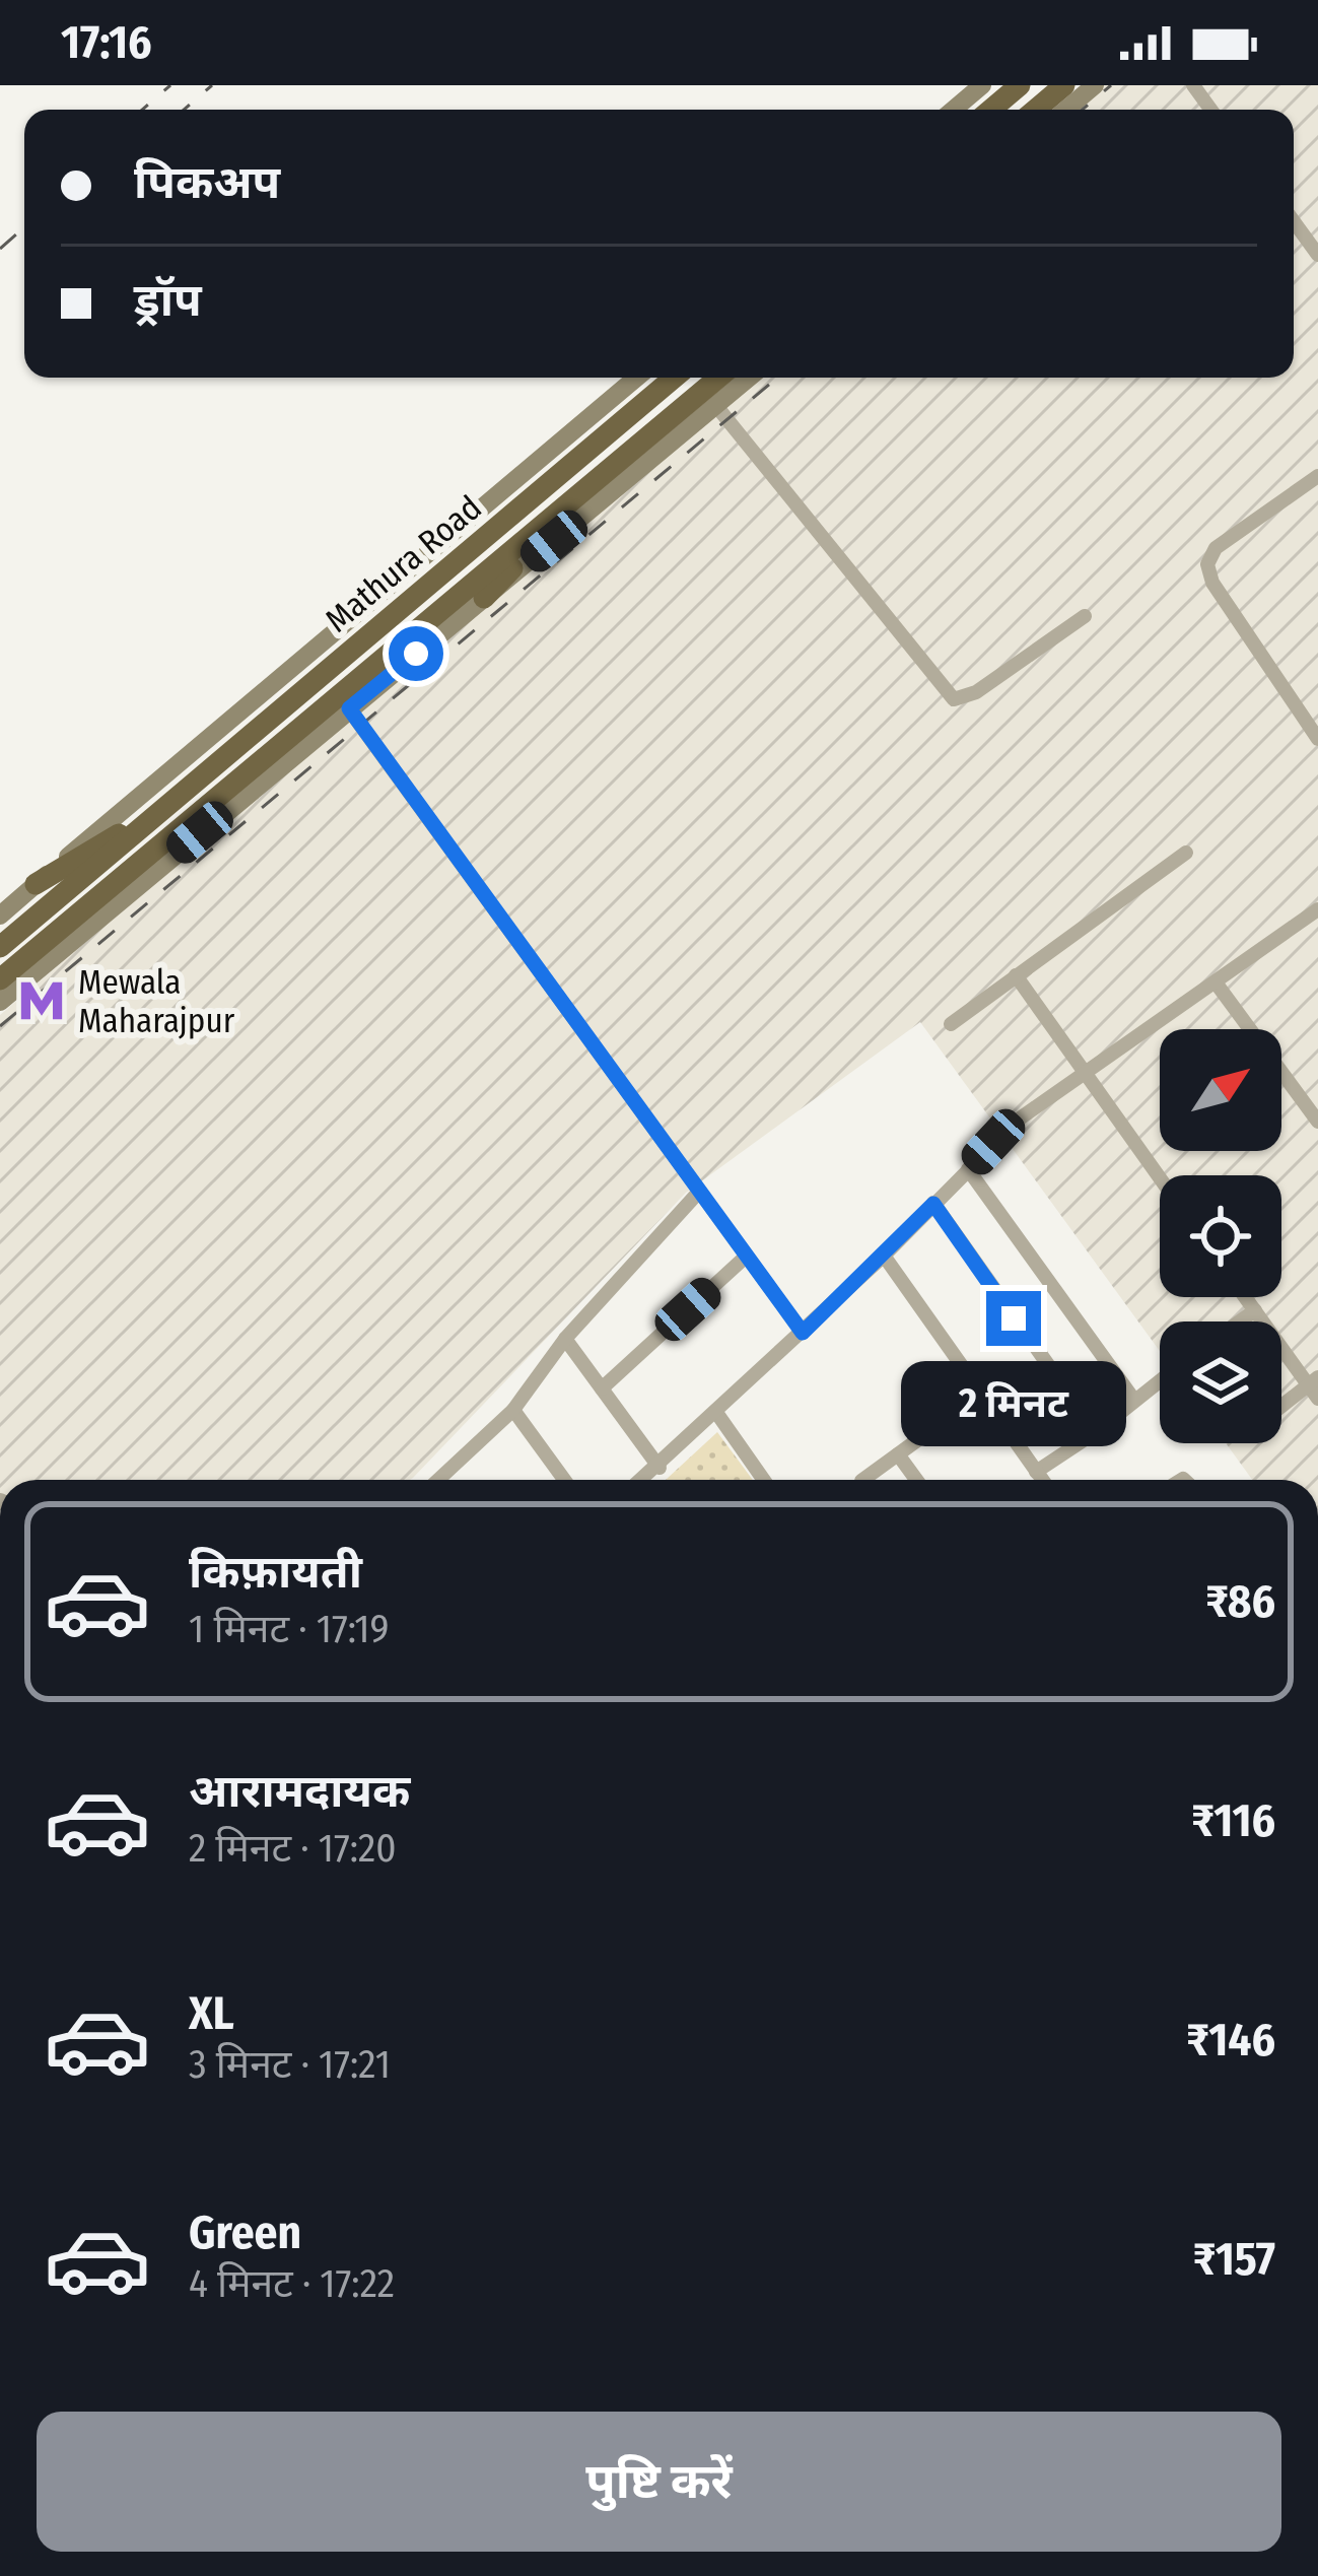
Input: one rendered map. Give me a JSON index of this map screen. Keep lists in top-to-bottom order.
{
  "streets": {
    "highway": ["Mathura Road"]
  },
  "places": {
    "metro station": ["Mewala Maharajpur"]
  },
  "north": "top right",
  "page": {
    "status": "17:16",
    "banner": ["पिकअप", "ड्रॉप"],
    "bubble": "2 मिनट",
    "list": [
      {
        "name": "किफ़ायती",
        "note": "1 मिनट · 17:19",
        "value": "₹86"
      },
      {
        "name": "आरामदायक",
        "note": "2 मिनट · 17:20",
        "value": "₹116"
      },
      {
        "name": "XL",
        "note": "3 मिनट · 17:21",
        "value": "₹146"
      },
      {
        "name": "Green",
        "note": "4 मिनट · 17:22",
        "value": "₹157"
      }
    ],
    "buttons": "पुष्टि करें"
  }
}
